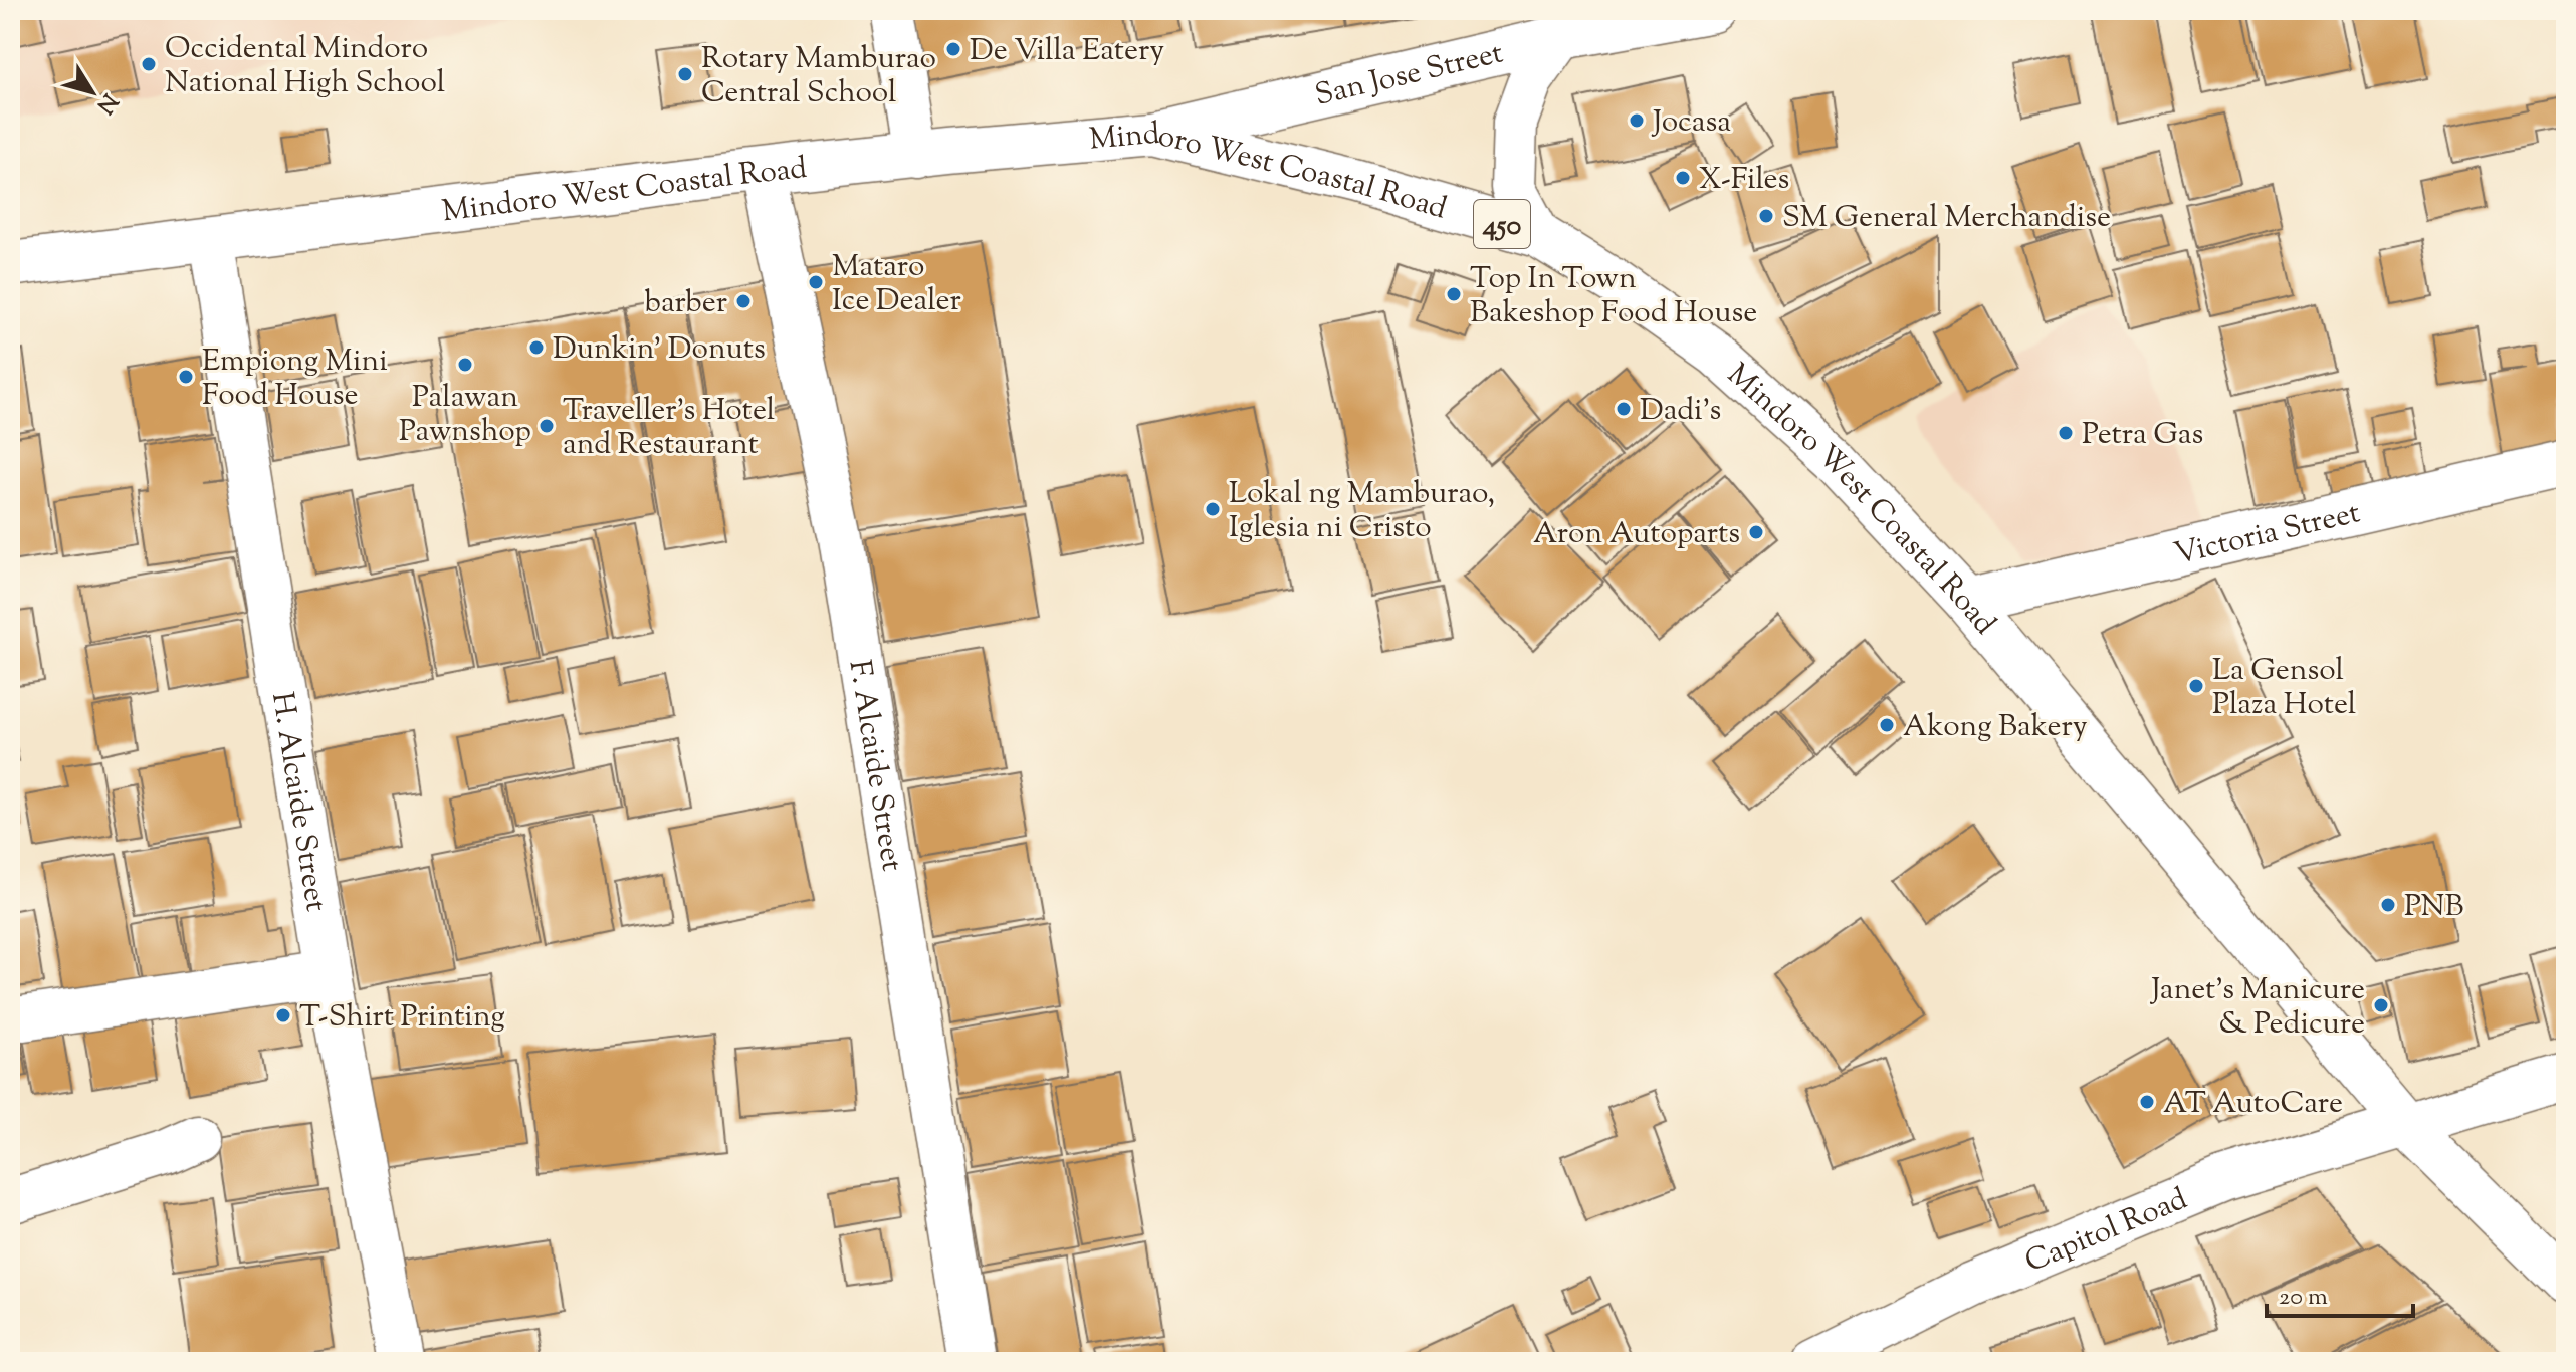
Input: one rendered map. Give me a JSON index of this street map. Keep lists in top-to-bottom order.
{
  "streets": {
    "street": [
      "San Jose Street",
      "Mindoro West Coastal Road",
      "450",
      "Victoria Street",
      "F. Alcaide Street",
      "H. Alcaide Street",
      "Capitol Road"
    ]
  },
  "crossings": [
    ["San Jose Street", "Mindoro West Coastal Road"],
    ["Mindoro West Coastal Road", "Victoria Street"],
    ["Mindoro West Coastal Road", "F. Alcaide Street"],
    ["Mindoro West Coastal Road", "H. Alcaide Street"],
    ["Mindoro West Coastal Road", "Capitol Road"]
  ],
  "places": [
    "De Villa Eatery",
    "Occidental Mindoro National High School",
    "Rotary Mamburao Central School",
    "Jocasa",
    "X-Files",
    "SM General Merchandise",
    "Mataro Ice Dealer",
    "Top In Town Bakeshop Food House",
    "barber",
    "Dunkin' Donuts",
    "Palawan Pawnshop",
    "Empiong Mini Food House",
    "Dadi's",
    "Traveller's Hotel and Restaurant",
    "Petra Gas",
    "Lokal ng Mamburao, Iglesia ni Cristo",
    "Aron Autoparts",
    "La Gensol Plaza Hotel",
    "Akong Bakery",
    "PNB",
    "Janet's Manicure & Pedicure",
    "T-Shirt Printing",
    "AT AutoCare"
  ],
  "scale_bar": "20 m",
  "north": "bottom right"
}
